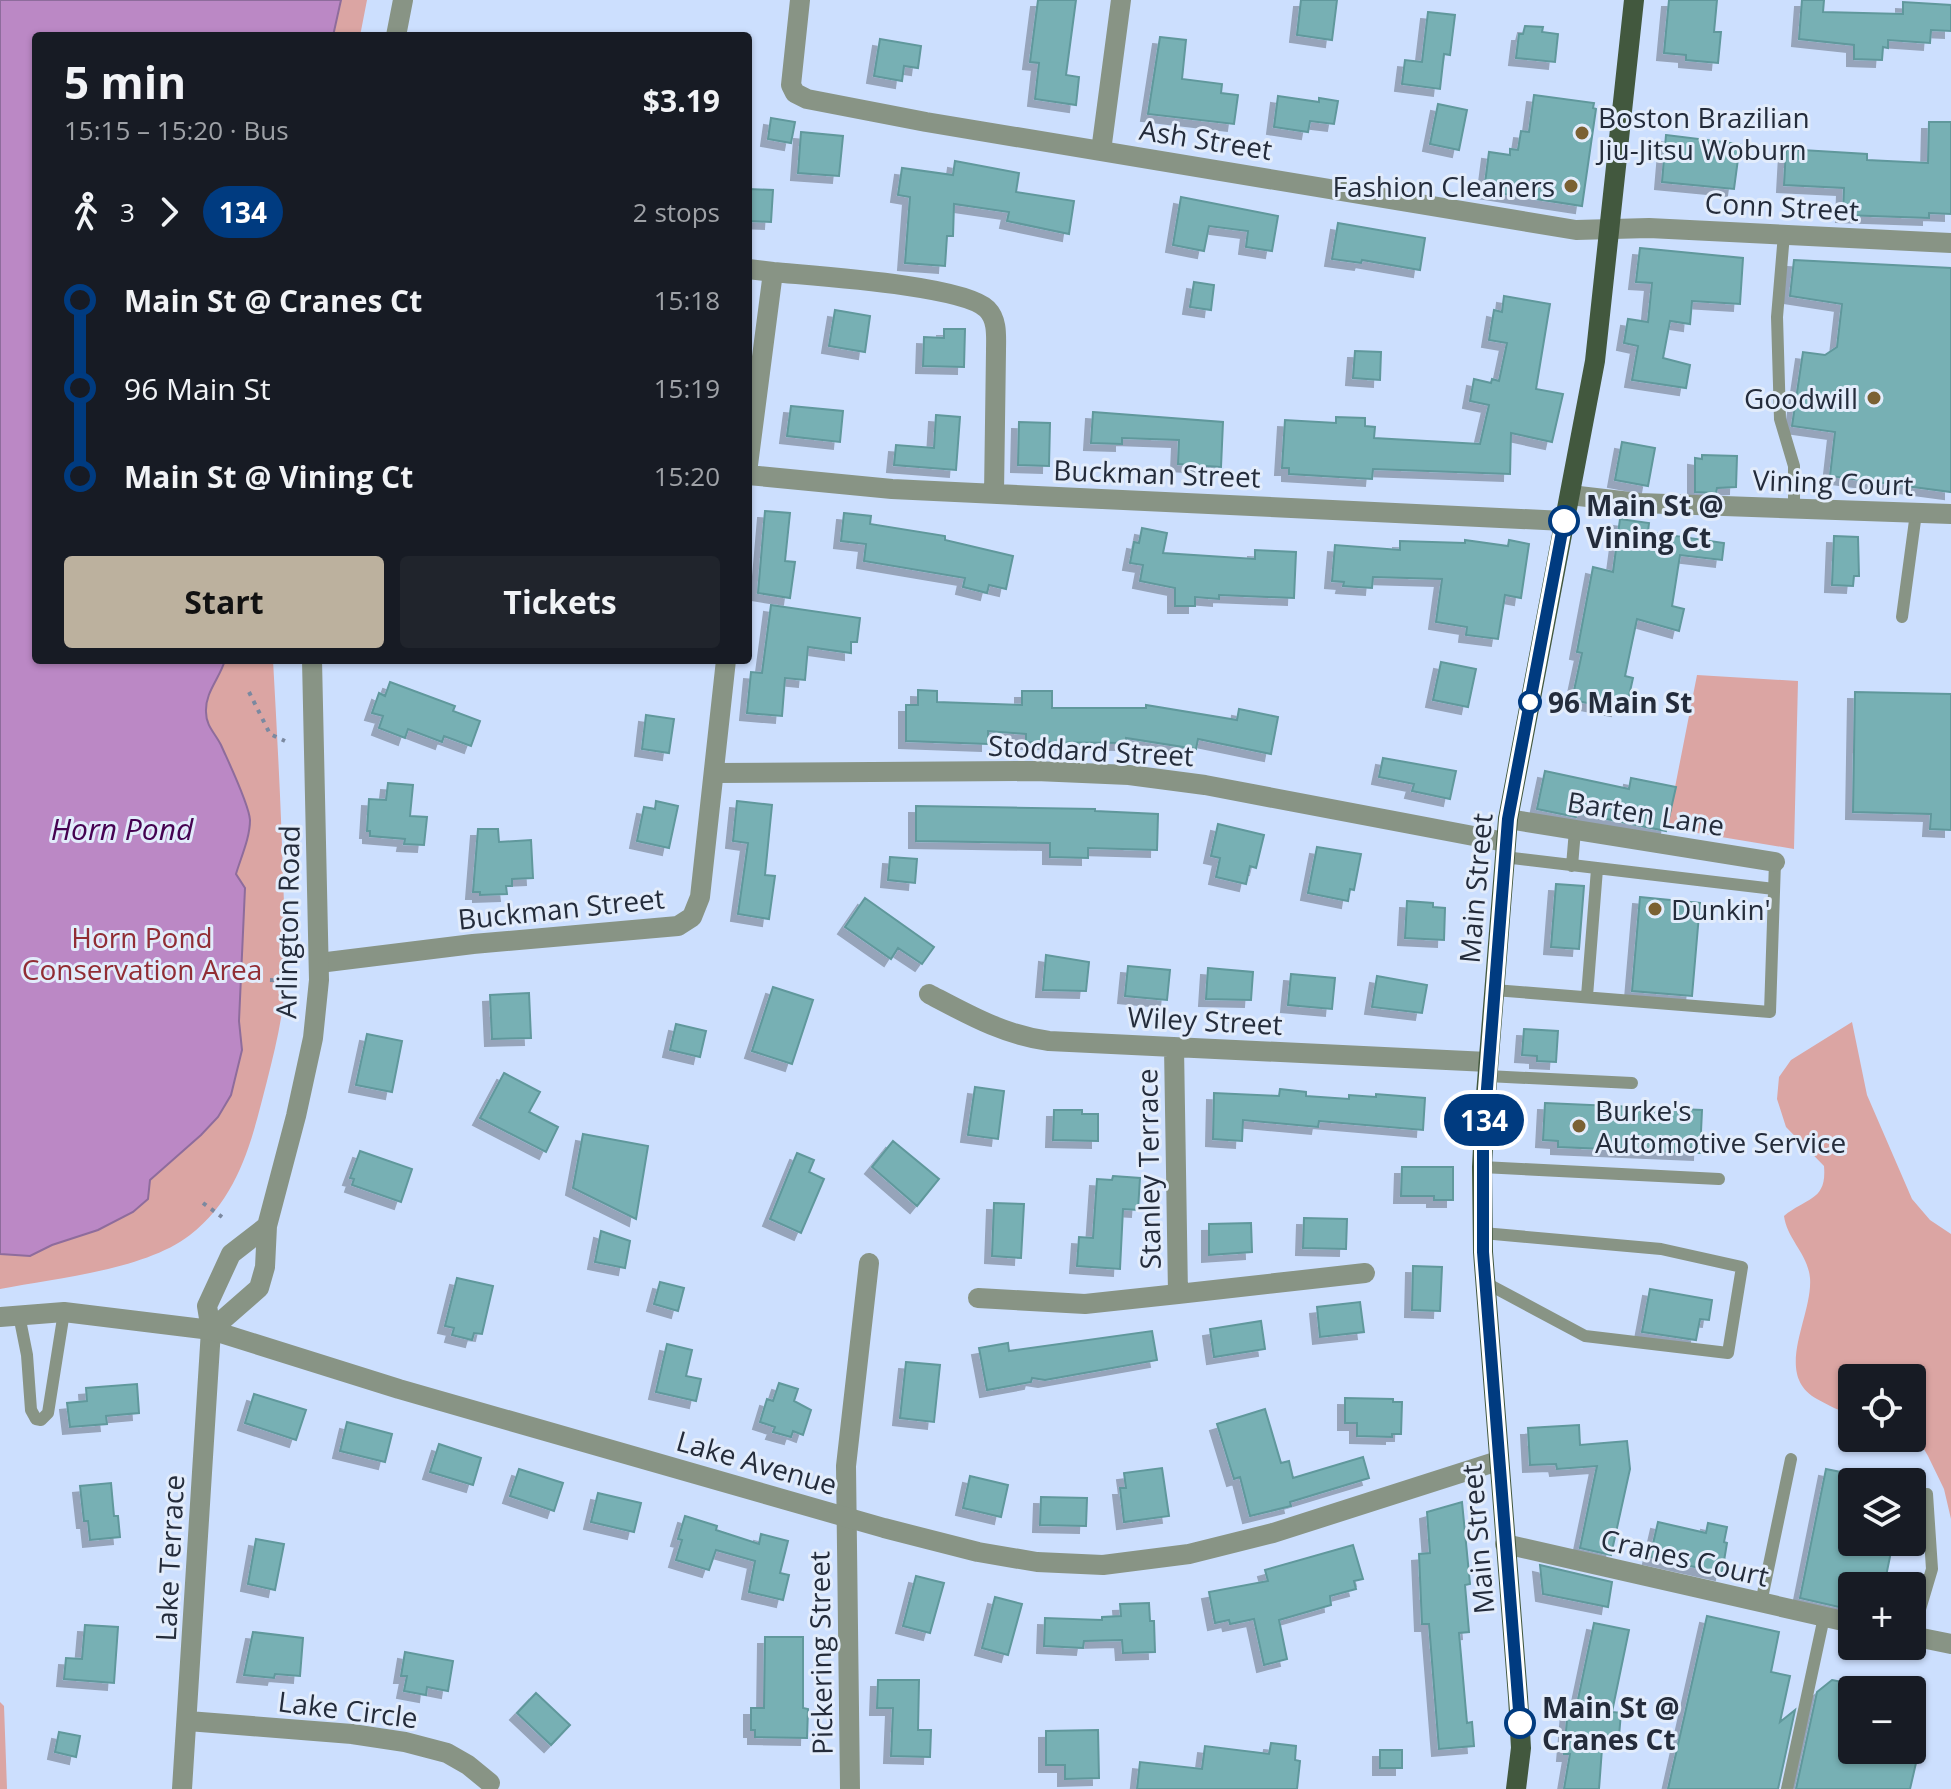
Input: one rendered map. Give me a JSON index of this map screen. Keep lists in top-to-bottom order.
{
  "streets": {
    "main road": ["Main Street"],
    "street": [
      "Ash Street",
      "Conn Street",
      "Buckman Street",
      "Vining Court",
      "Stoddard Street",
      "Barten Lane",
      "Arlington Road",
      "Wiley Street",
      "Stanley Terrace",
      "Lake Avenue",
      "Cranes Court",
      "Lake Terrace",
      "Pickering Street",
      "Lake Circle"
    ]
  },
  "crossings": [
    ["Ash Street", "Conn Street"],
    ["Ash Street", "Main Street"],
    ["Conn Street", "Main Street"],
    ["Buckman Street", "Stoddard Street"],
    ["Buckman Street", "Main Street"],
    ["Buckman Street", "Arlington Road"],
    ["Vining Court", "Main Street"],
    ["Stoddard Street", "Main Street"],
    ["Barten Lane", "Main Street"],
    ["Main Street", "Wiley Street"],
    ["Main Street", "Lake Avenue"],
    ["Main Street", "Cranes Court"],
    ["Arlington Road", "Lake Avenue"],
    ["Arlington Road", "Lake Terrace"],
    ["Wiley Street", "Stanley Terrace"],
    ["Lake Avenue", "Lake Terrace"],
    ["Lake Avenue", "Pickering Street"],
    ["Lake Terrace", "Lake Circle"]
  ],
  "water": ["Horn Pond"],
  "parks": ["Horn Pond Conservation Area"],
  "places": [
    "Boston Brazilian Jiu-Jitsu Woburn",
    "Fashion Cleaners",
    "Goodwill",
    "Main St @ Vining Ct",
    "96 Main St",
    "Dunkin'",
    "Burke's Automotive Service",
    "Main St @ Cranes Ct"
  ],
  "lines": ["bus line 134"],
  "page": {
    "on_map": "134",
    "heading": ["5 min", "15:15 – 15:20 · Bus", "$3.19"],
    "legs": ["3", "134", "2 stops"],
    "list": [
      {
        "name": "Main St @ Cranes Ct",
        "value": "15:18"
      },
      {
        "name": "96 Main St",
        "value": "15:19"
      },
      {
        "name": "Main St @ Vining Ct",
        "value": "15:20"
      }
    ],
    "buttons": ["Start", "Tickets"],
    "map_buttons": ["+", "−"]
  }
}
